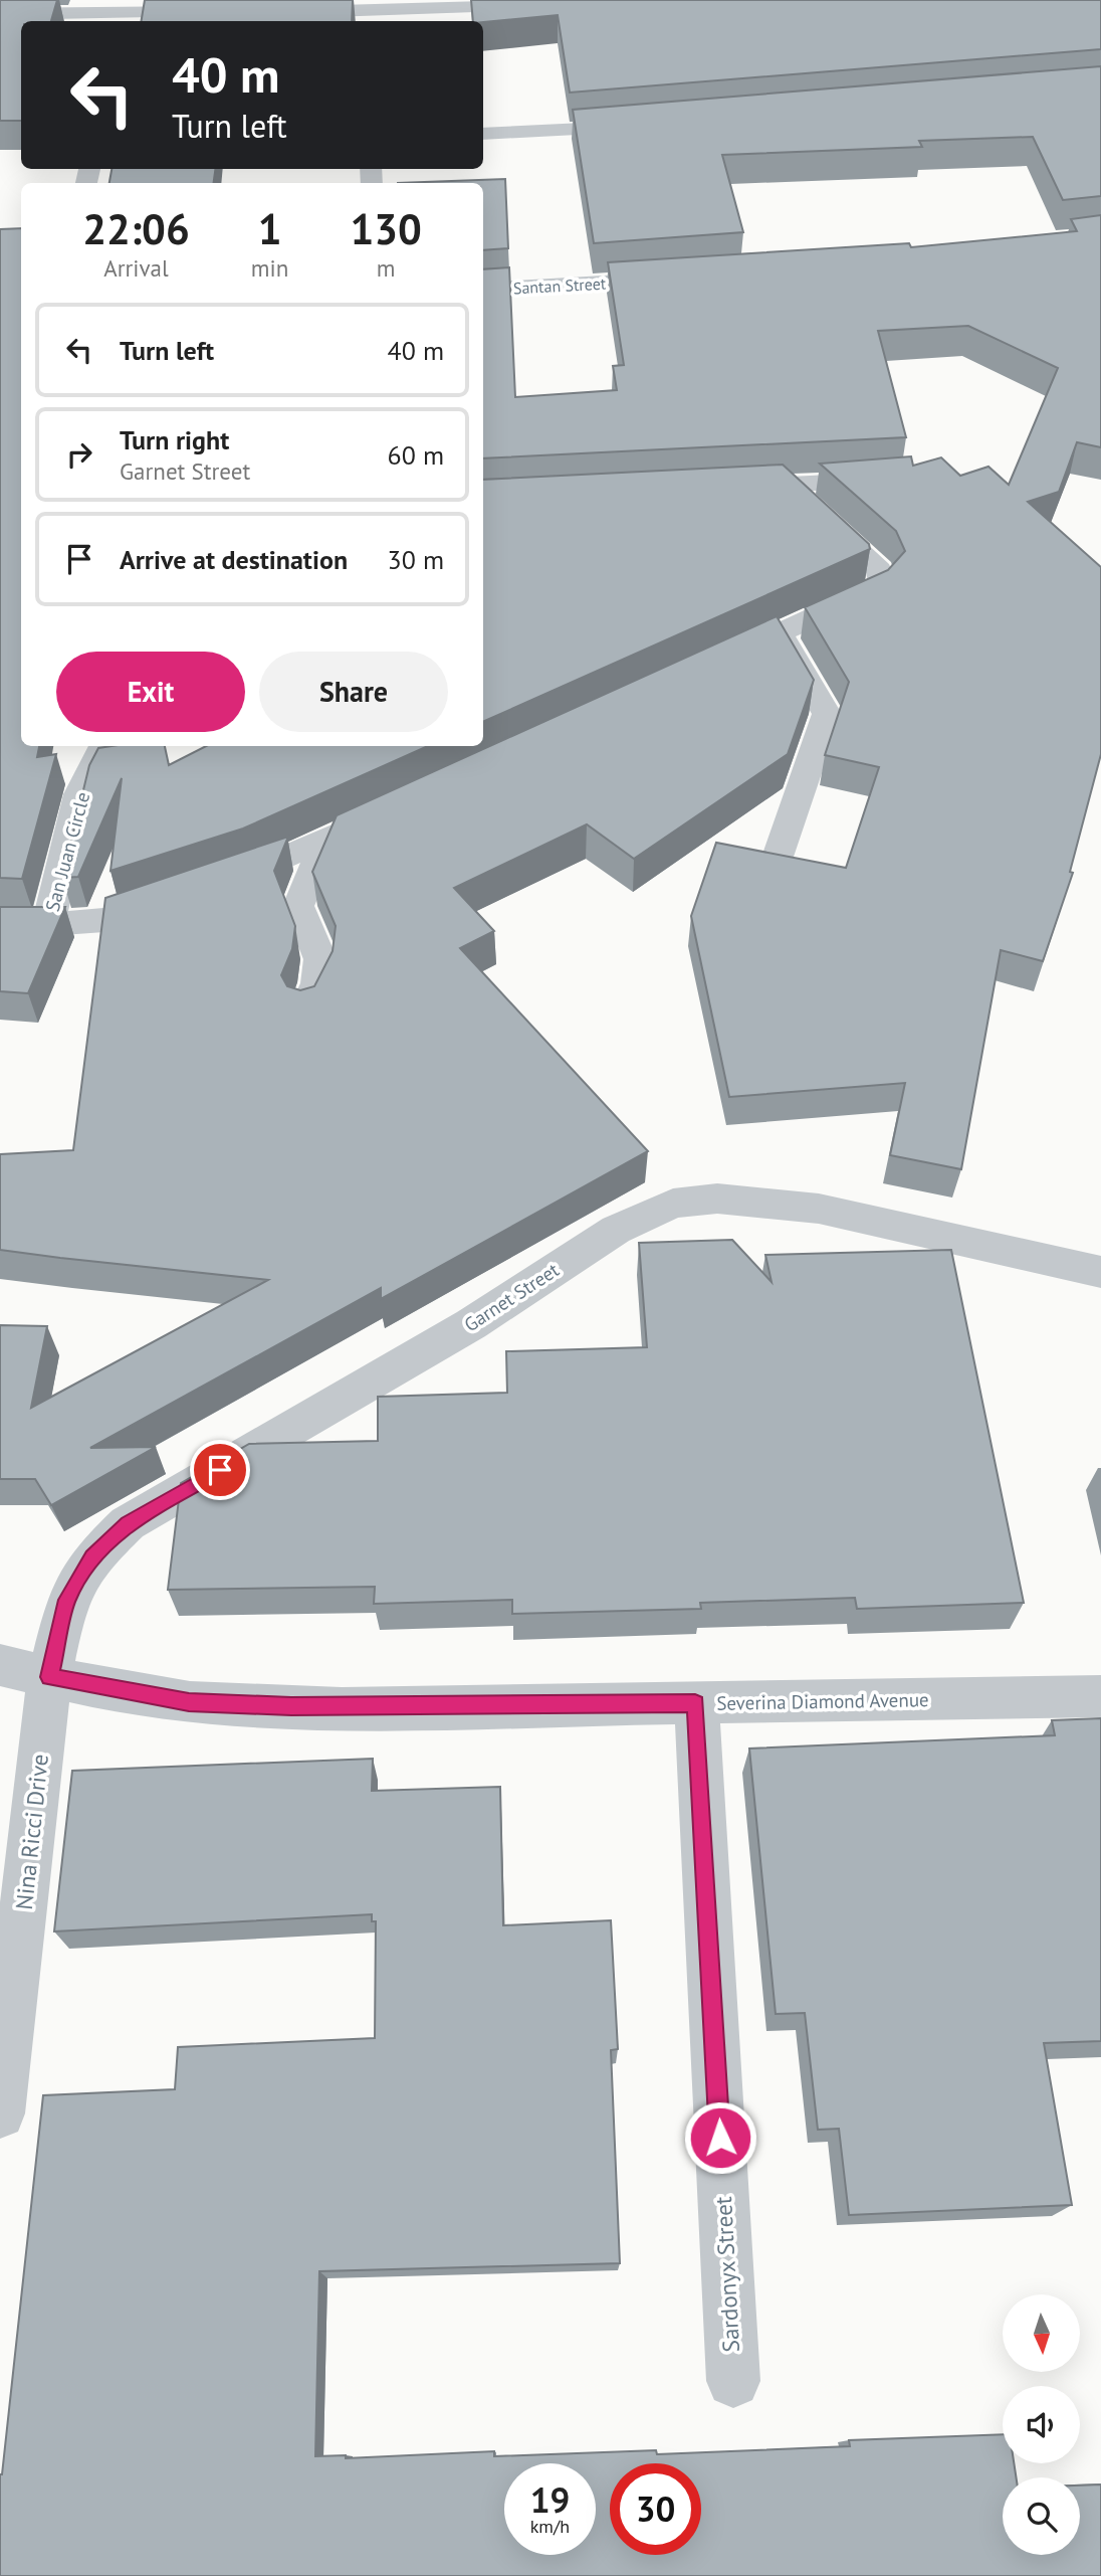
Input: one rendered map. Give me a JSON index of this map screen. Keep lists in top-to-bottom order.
{
  "streets": {
    "street": [
      "Santan Street",
      "San Juan Circle",
      "Garnet Street",
      "Severina Diamond Avenue",
      "Nina Ricci Drive",
      "Sardonyx Street"
    ]
  },
  "crossings": [
    ["Garnet Street", "Severina Diamond Avenue"],
    ["Garnet Street", "Nina Ricci Drive"],
    ["Severina Diamond Avenue", "Nina Ricci Drive"],
    ["Severina Diamond Avenue", "Sardonyx Street"]
  ],
  "north": "bottom",
  "page": {
    "turn": ["40 m", "Turn left"],
    "eta": [
      "22:06",
      "Arrival",
      "1",
      "min",
      "130",
      "m"
    ],
    "list": [
      {
        "name": "Turn left",
        "value": "40 m"
      },
      {
        "name": "Turn right",
        "note": "Garnet Street",
        "value": "60 m"
      },
      {
        "name": "Arrive at destination",
        "value": "30 m"
      }
    ],
    "buttons": ["Exit", "Share"],
    "speed": "19 km/h",
    "limit": "30"
  }
}
